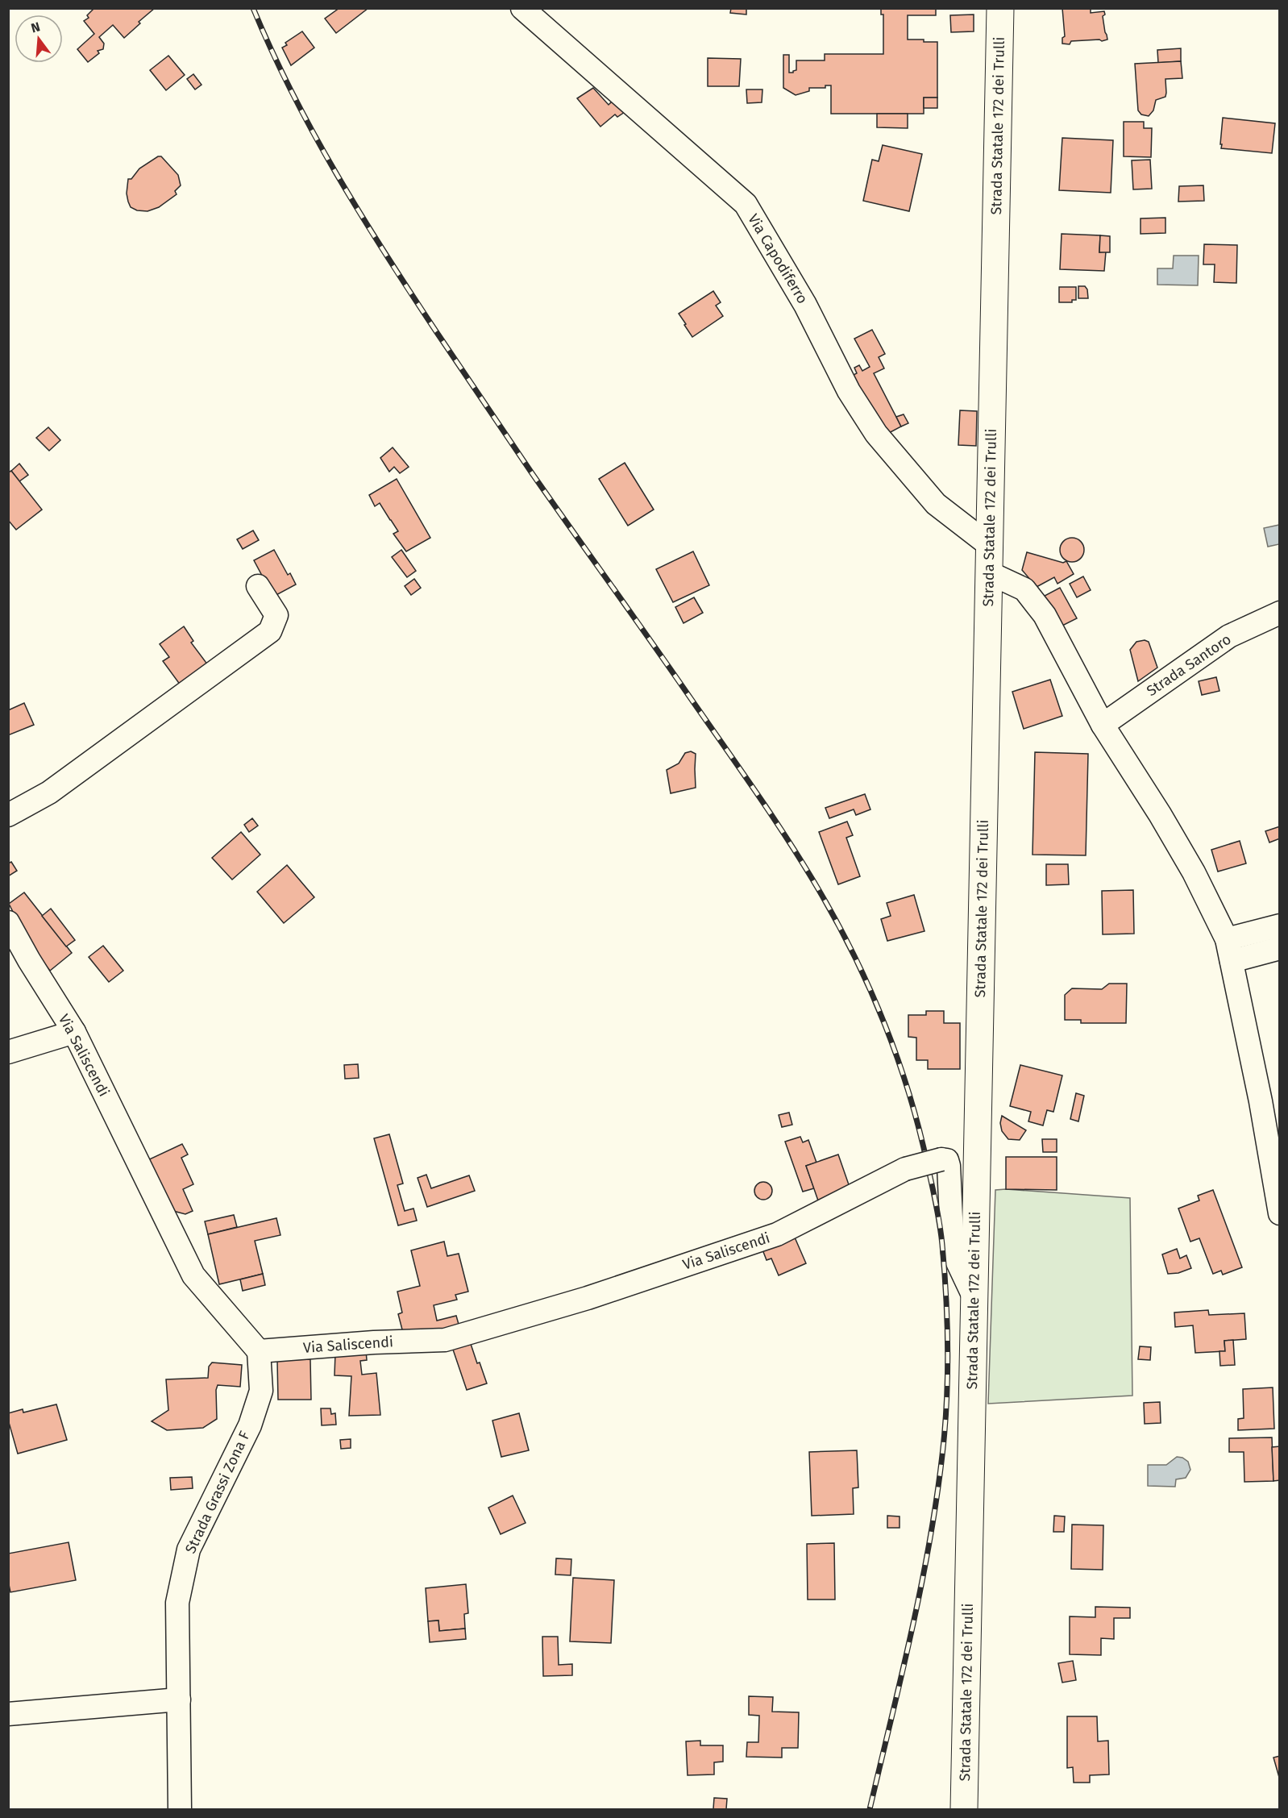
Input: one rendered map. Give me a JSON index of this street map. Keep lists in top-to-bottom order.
{
  "streets": {
    "main road": ["Strada Statale 172 dei Trulli"],
    "street": [
      "Via Capodiferro",
      "Strada Santoro",
      "Via Saliscendi",
      "Strada Grassi Zona F"
    ]
  },
  "crossings": [
    ["Strada Statale 172 dei Trulli", "Via Capodiferro"],
    ["Strada Statale 172 dei Trulli", "Via Saliscendi"],
    ["Via Saliscendi", "Strada Grassi Zona F"]
  ],
  "north": "top"
}
